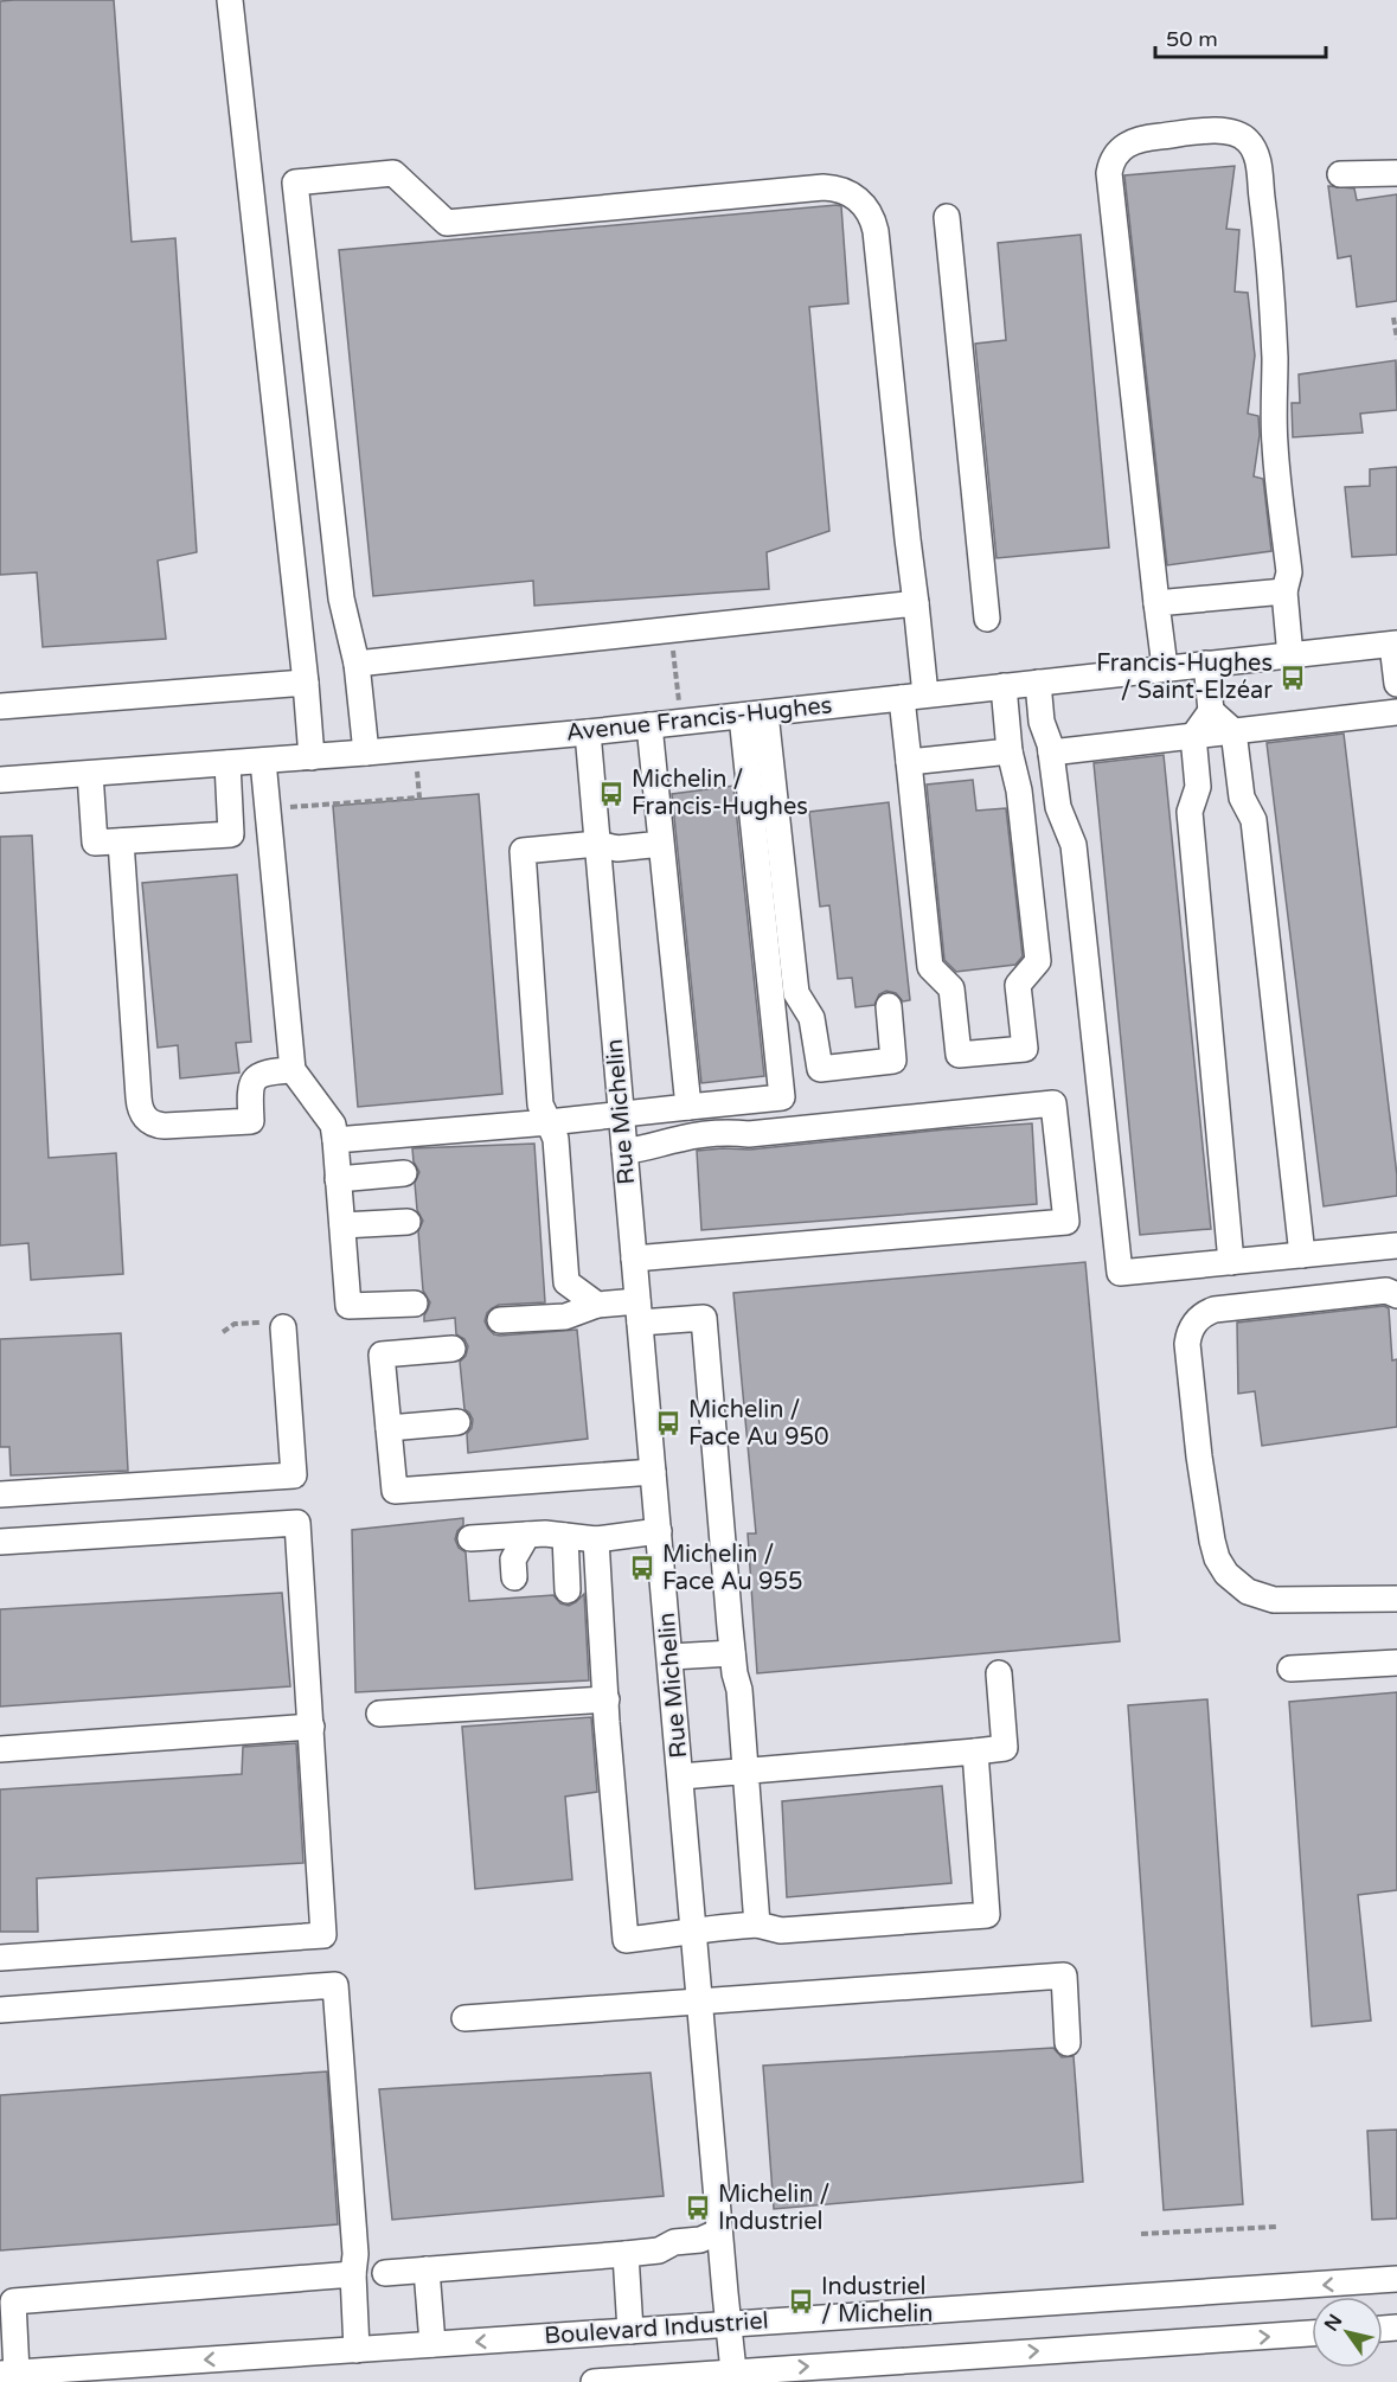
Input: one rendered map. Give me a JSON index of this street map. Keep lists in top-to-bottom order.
{
  "streets": {
    "street": ["Avenue Francis-Hughes", "Rue Michelin", "Boulevard Industriel"]
  },
  "crossings": [
    ["Avenue Francis-Hughes", "Rue Michelin"],
    ["Rue Michelin", "Boulevard Industriel"]
  ],
  "places": {
    "bus stop": [
      "Francis-Hughes / Saint-Elzéar",
      "Michelin / Francis-Hughes",
      "Michelin / Face Au 950",
      "Michelin / Face Au 955",
      "Michelin / Industriel",
      "Industriel / Michelin"
    ]
  },
  "scale_bar": "50 m",
  "north": "top left"
}
